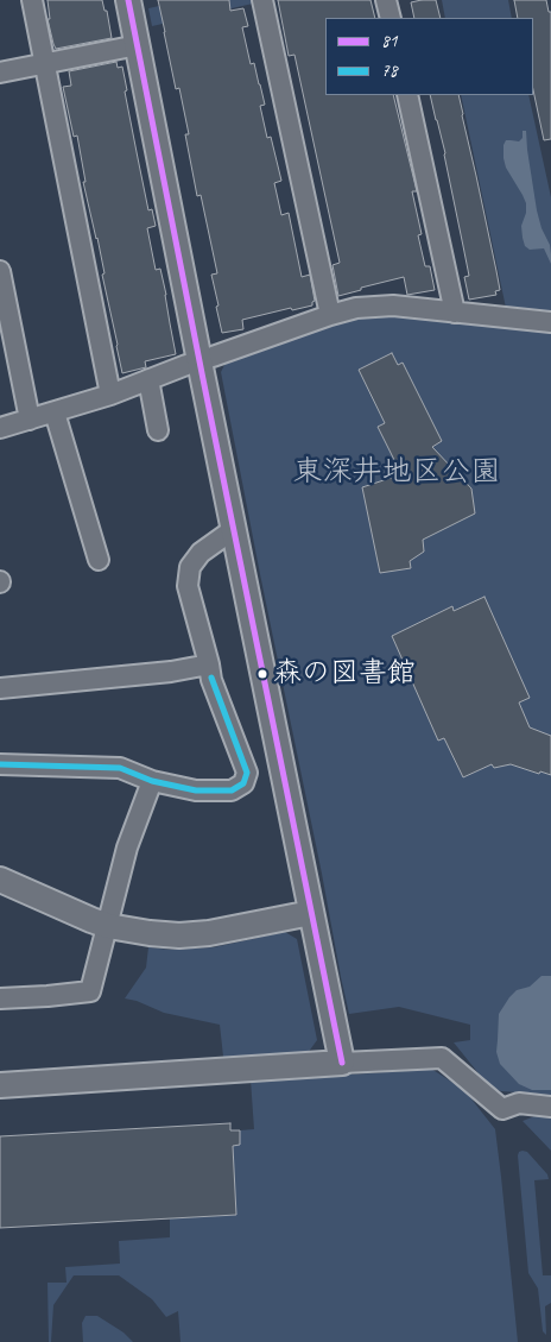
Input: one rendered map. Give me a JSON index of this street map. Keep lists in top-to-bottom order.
{
  "parks": ["東深井地区公園"],
  "places": ["森の図書館"],
  "lines": ["transit line 81", "transit line 78"],
  "legend": ["81", "78"]
}
